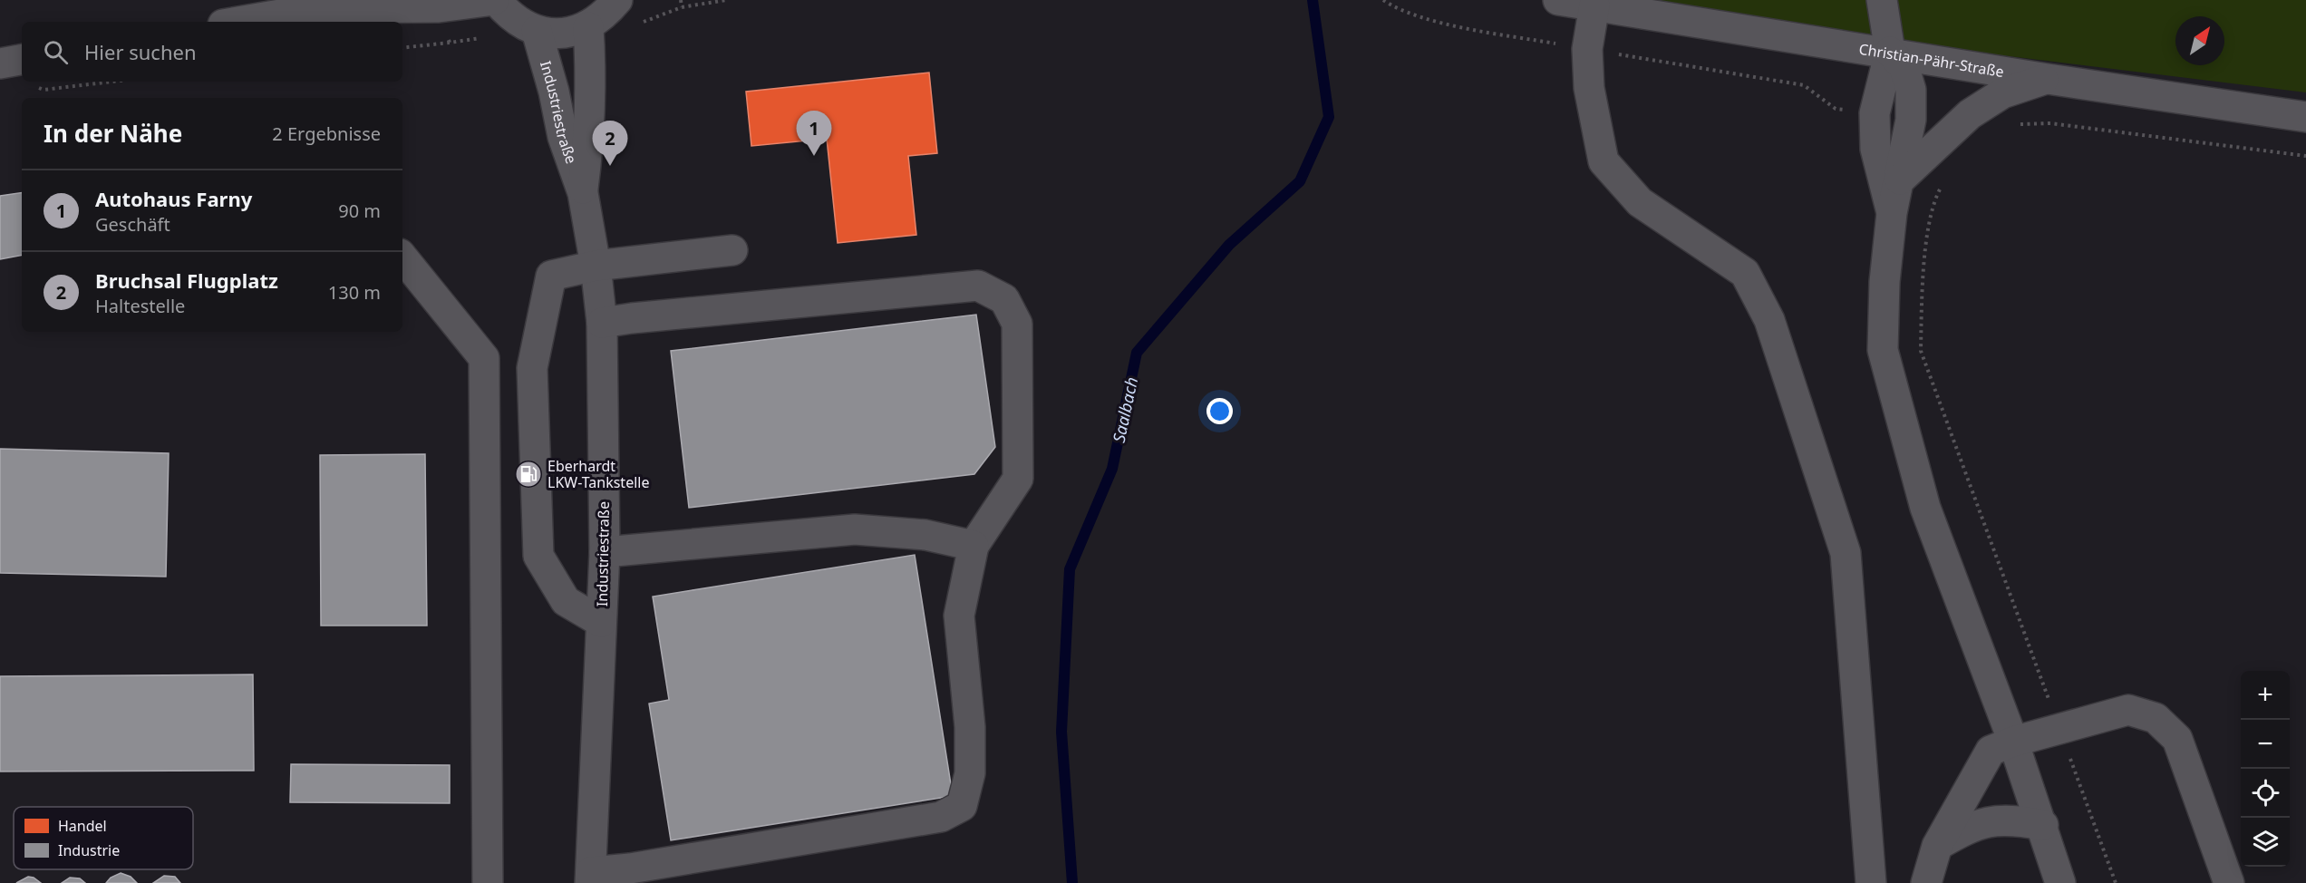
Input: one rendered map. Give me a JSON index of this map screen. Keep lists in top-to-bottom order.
{
  "streets": {
    "street": ["Christian-Pähr-Straße", "Industriestraße"]
  },
  "water": ["Saalbach"],
  "places": {
    "fuel station": ["Eberhardt LKW-Tankstelle"]
  },
  "legend": ["Handel", "Industrie"],
  "north": "top right",
  "page": {
    "search": "Hier suchen",
    "heading": ["In der Nähe", "2 Ergebnisse"],
    "pins": ["1", "2"],
    "list": [
      {
        "mark": "1",
        "name": "Autohaus Farny",
        "note": "Geschäft",
        "value": "90 m"
      },
      {
        "mark": "2",
        "name": "Bruchsal Flugplatz",
        "note": "Haltestelle",
        "value": "130 m"
      }
    ],
    "map_buttons": ["+", "−"]
  }
}
